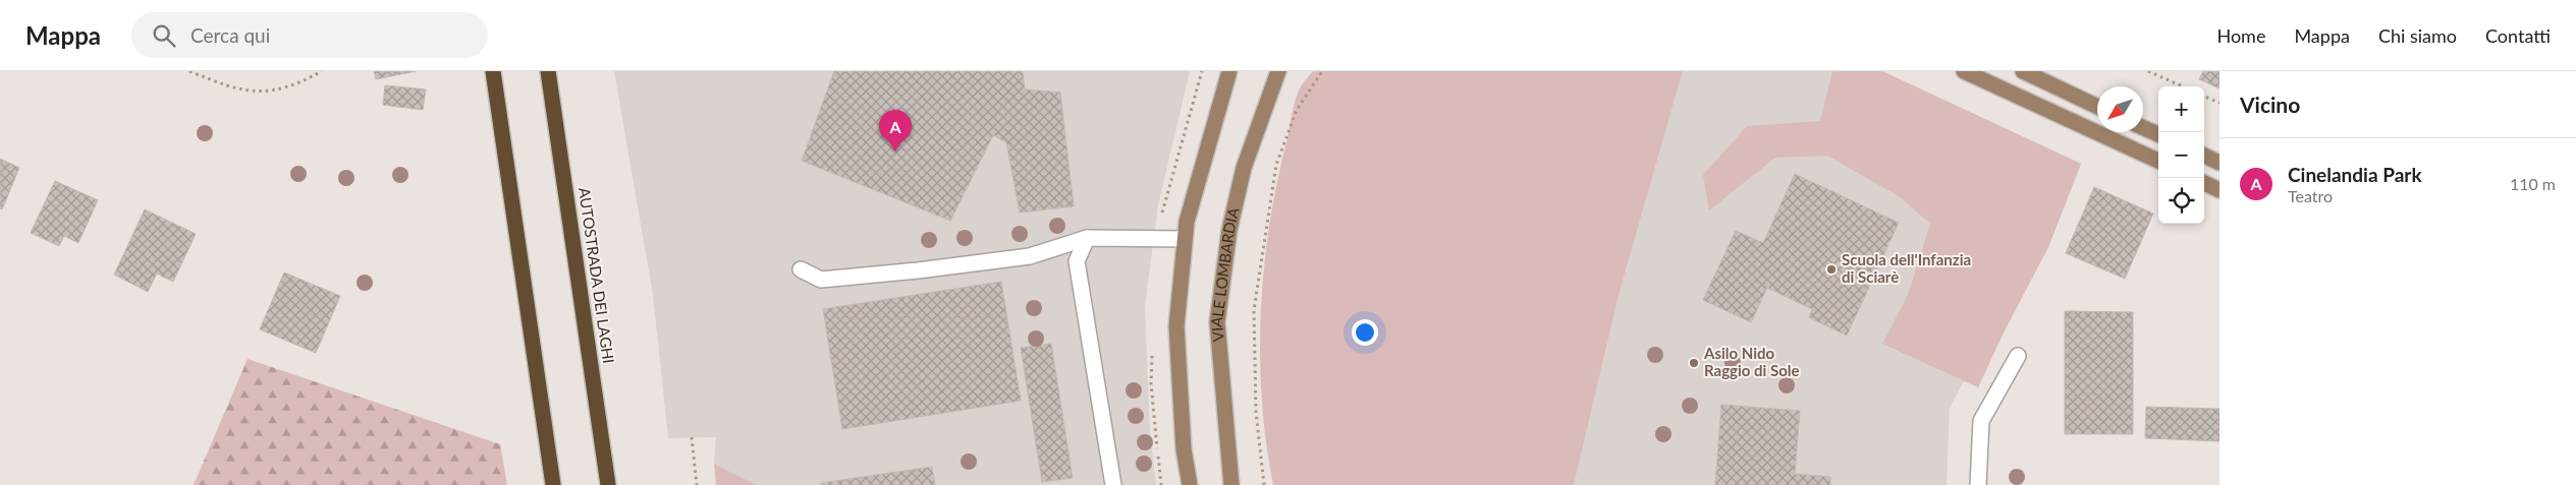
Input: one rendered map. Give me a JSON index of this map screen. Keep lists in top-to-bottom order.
{
  "streets": {
    "highway": ["AUTOSTRADA DEI LAGHI"],
    "main road": ["VIALE LOMBARDIA"]
  },
  "places": ["Scuola dell'Infanzia di Sciarè", "Asilo Nido Raggio di Sole"],
  "north": "bottom left",
  "page": {
    "header": "Mappa",
    "search": "Cerca qui",
    "nav": [
      "Home",
      "Mappa",
      "Chi siamo",
      "Contatti"
    ],
    "heading": "Vicino",
    "map_buttons": ["+", "−"],
    "pins": "A",
    "list": [
      {
        "mark": "A",
        "name": "Cinelandia Park",
        "note": "Teatro",
        "value": "110 m"
      }
    ]
  }
}
